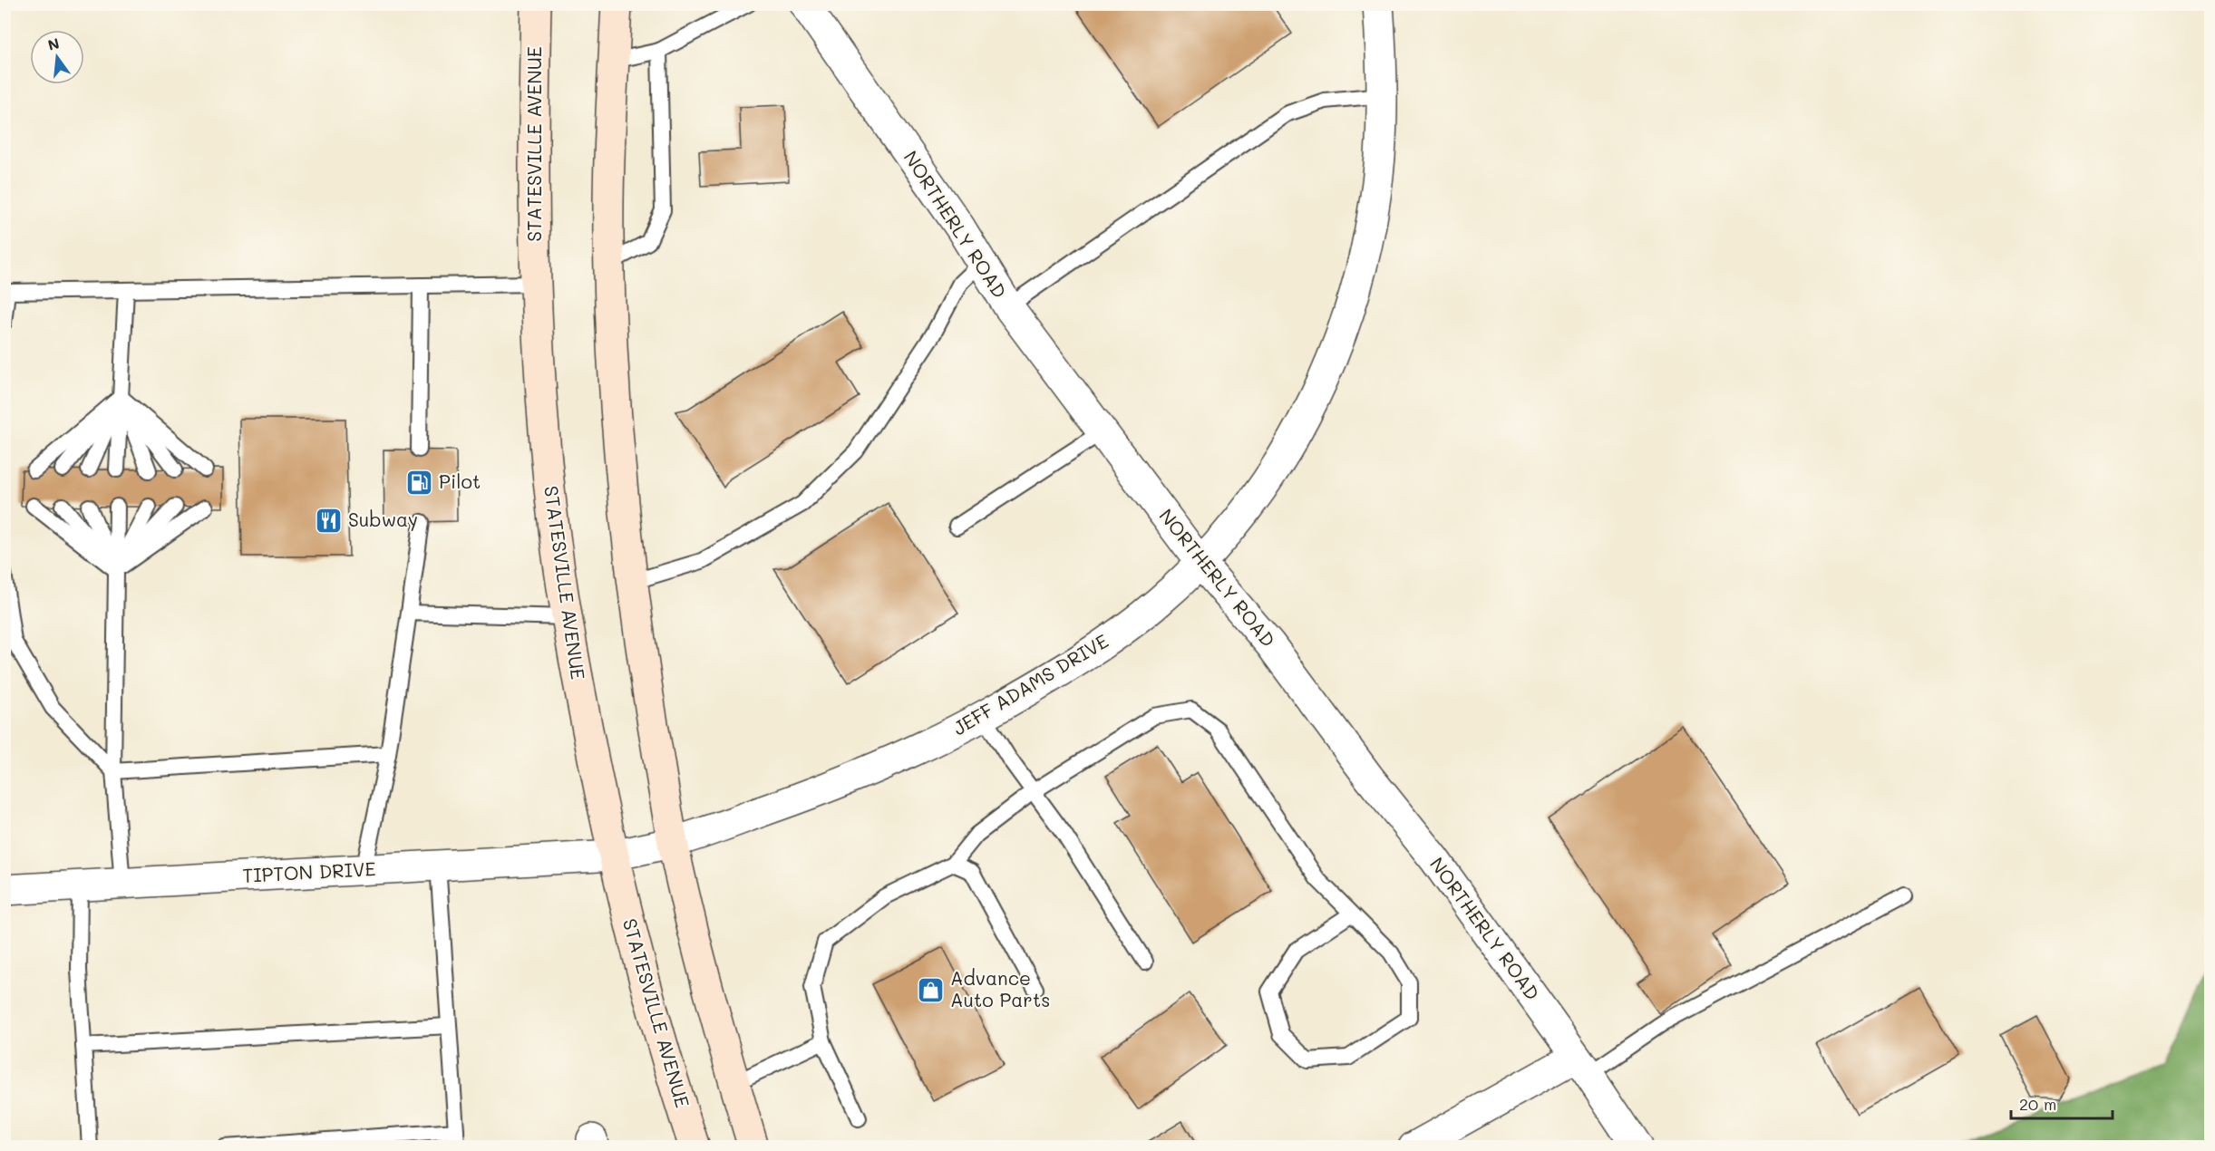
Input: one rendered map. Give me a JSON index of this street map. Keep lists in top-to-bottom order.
{
  "streets": {
    "main road": ["STATESVILLE AVENUE"],
    "street": ["NORTHERLY ROAD", "JEFF ADAMS DRIVE", "TIPTON DRIVE"]
  },
  "crossings": [
    ["STATESVILLE AVENUE", "JEFF ADAMS DRIVE"],
    ["STATESVILLE AVENUE", "TIPTON DRIVE"],
    ["NORTHERLY ROAD", "JEFF ADAMS DRIVE"],
    ["JEFF ADAMS DRIVE", "TIPTON DRIVE"]
  ],
  "places": {
    "fuel station": ["Pilot"],
    "restaurant": ["Subway"],
    "shop": ["Advance Auto Parts"]
  },
  "scale_bar": "20 m",
  "north": "top"
}
